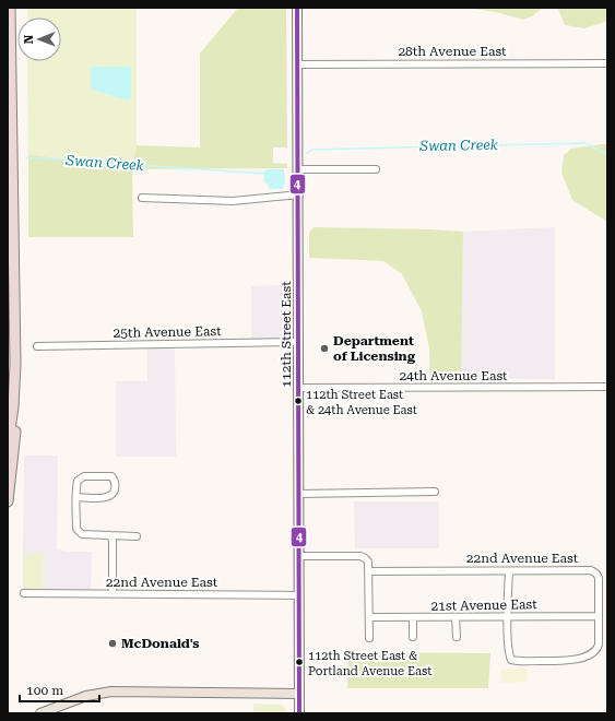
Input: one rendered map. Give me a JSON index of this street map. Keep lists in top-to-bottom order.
{
  "streets": {
    "main road": ["112th Street East"],
    "street": [
      "28th Avenue East",
      "25th Avenue East",
      "24th Avenue East",
      "22nd Avenue East",
      "21st Avenue East"
    ]
  },
  "crossings": [
    ["28th Avenue East", "112th Street East"],
    ["25th Avenue East", "112th Street East"],
    ["112th Street East", "24th Avenue East"],
    ["112th Street East", "22nd Avenue East"],
    ["22nd Avenue East", "21st Avenue East"]
  ],
  "water": ["Swan Creek"],
  "places": [
    "Department of Licensing",
    "112th Street East & 24th Avenue East",
    "McDonald's",
    "112th Street East & Portland Avenue East"
  ],
  "lines": ["transit line 4"],
  "scale_bar": "100 m",
  "north": "left"
}
